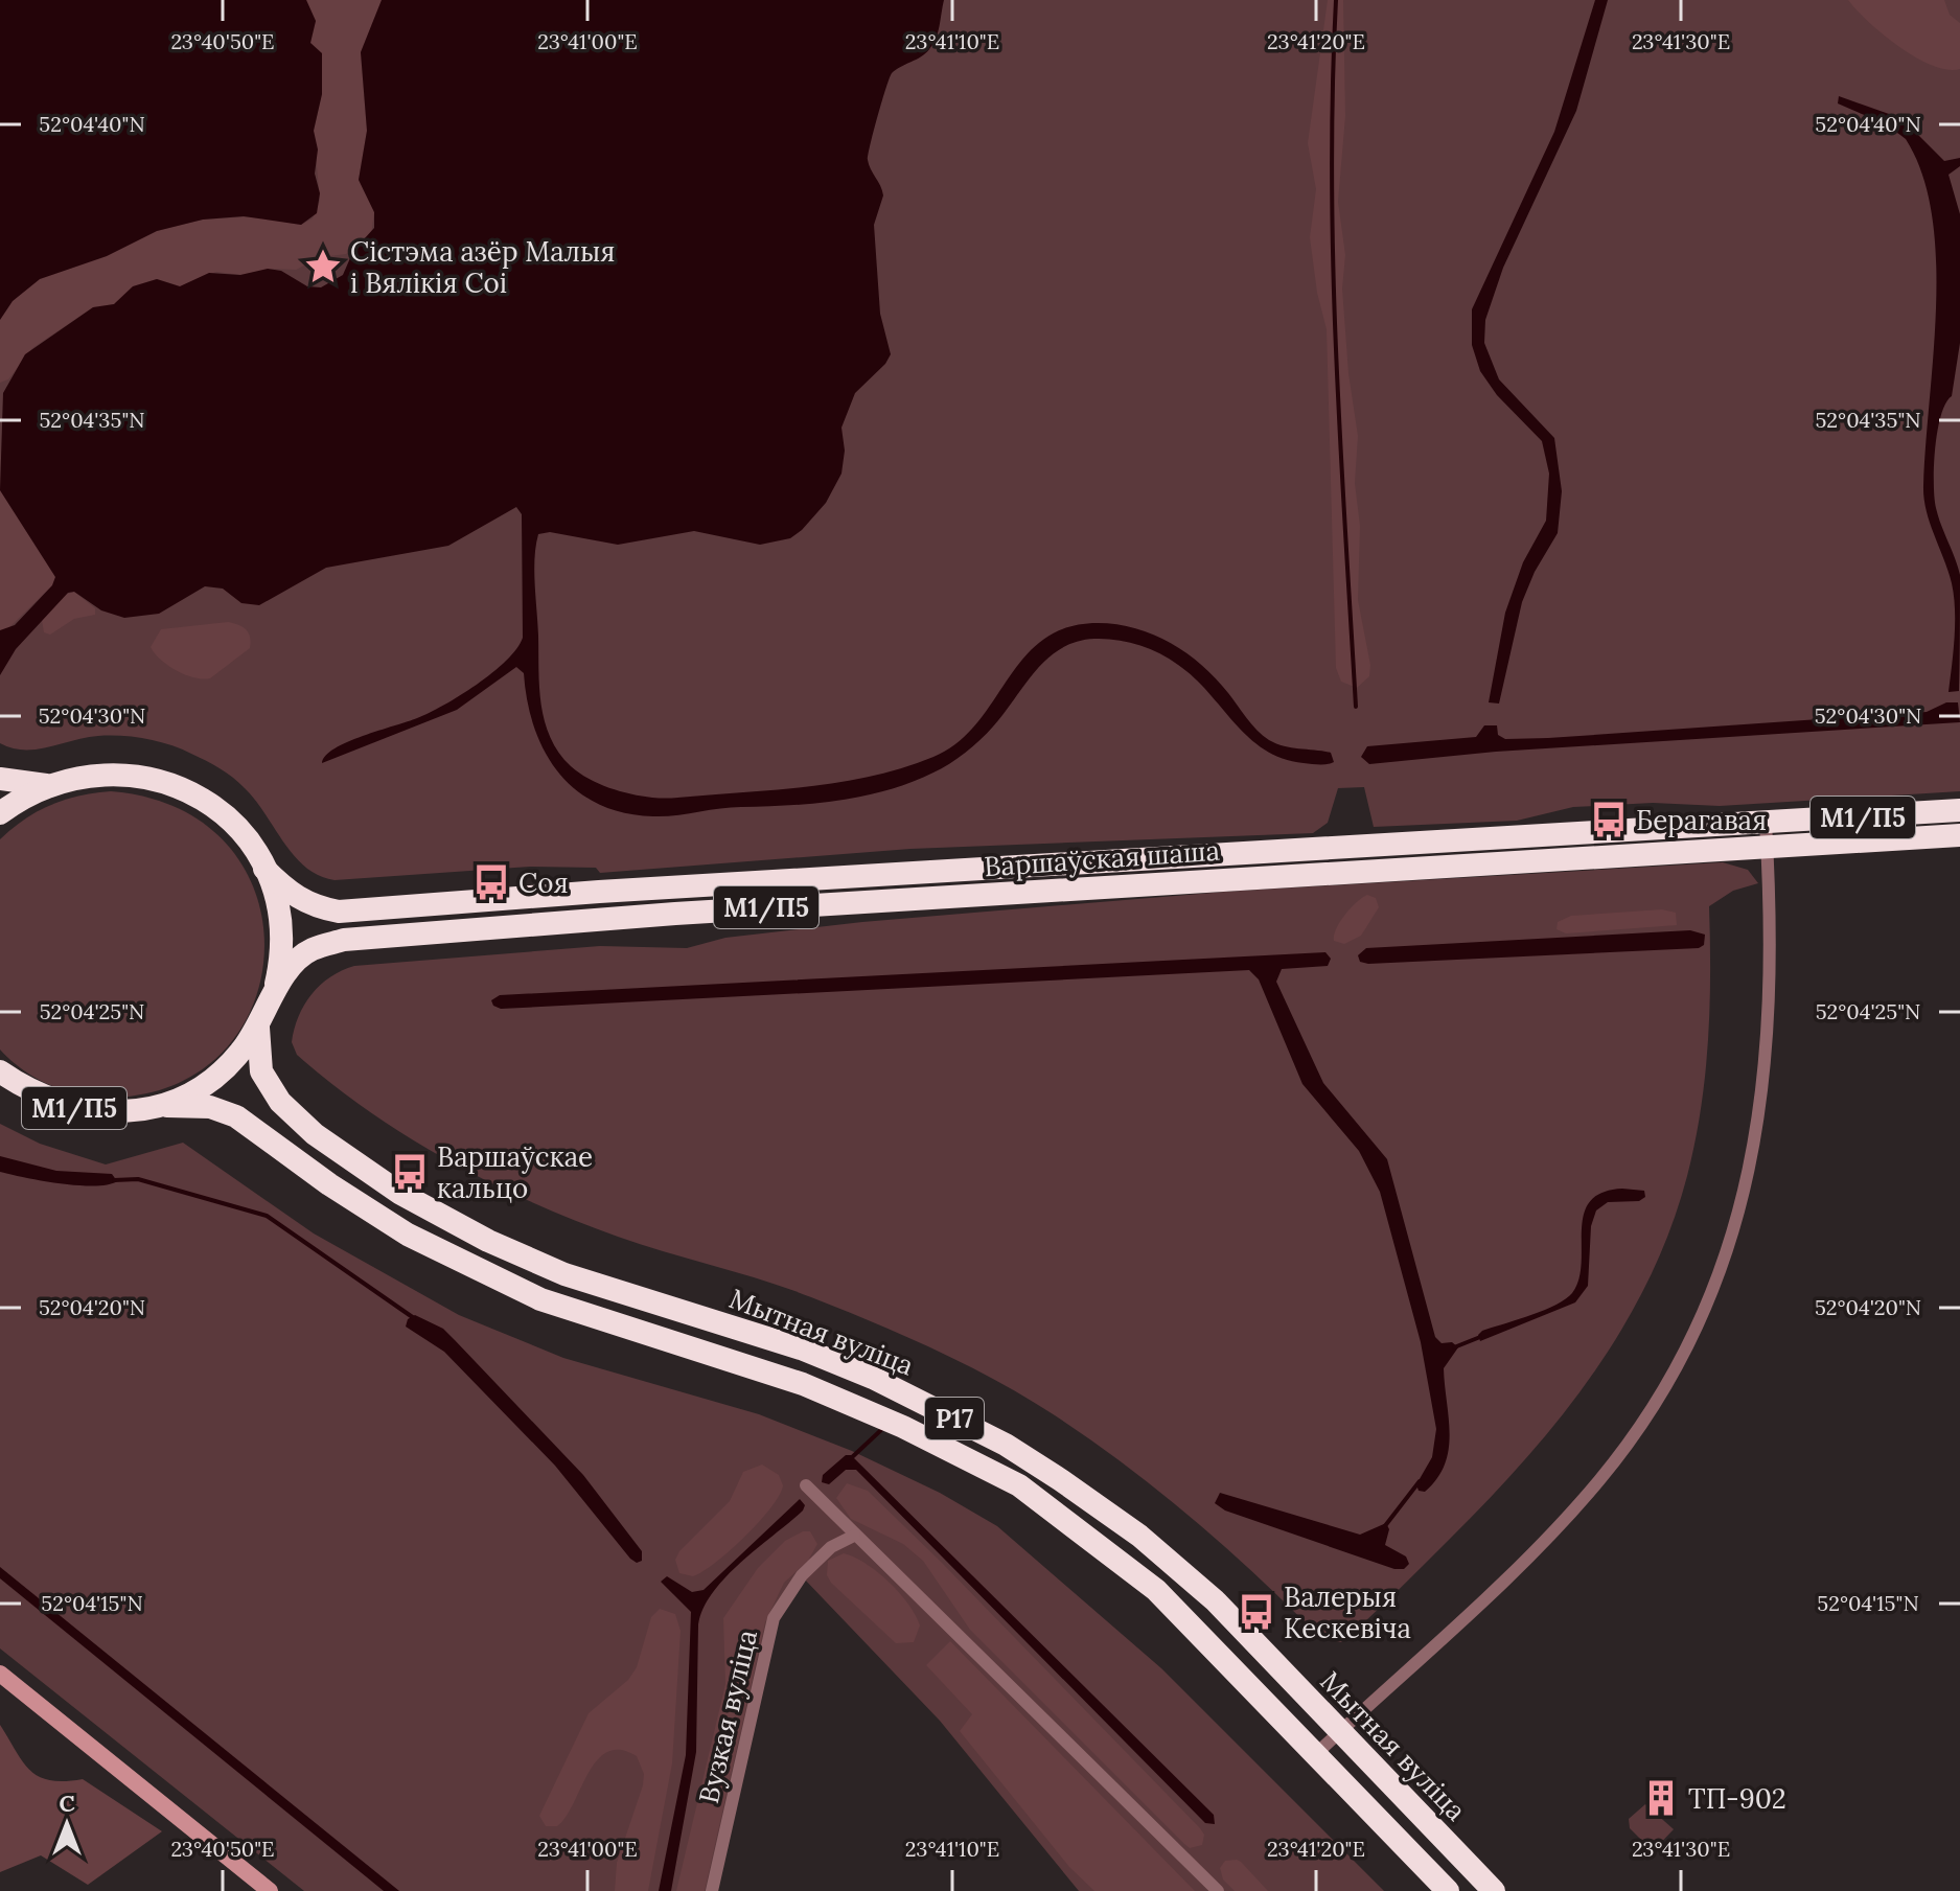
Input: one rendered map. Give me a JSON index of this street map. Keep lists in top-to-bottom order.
{
  "streets": {
    "highway": [
      "М1/П5",
      "Варшаўская шаша",
      "Мытная вуліца",
      "Р17"
    ],
    "street": ["Вузкая вуліца"]
  },
  "crossings": [
    ["Варшаўская шаша", "Мытная вуліца"]
  ],
  "places": {
    "place": ["Сістэма азёр Малыя і Вялікія Соі"],
    "bus stop": [
      "Берагавая",
      "Соя",
      "Варшаўскае кальцо",
      "Валерыя Кескевіча"
    ],
    "building": ["ТП-902"]
  },
  "north": "top",
  "coordinates": [
    "23°40'50\"E",
    "23°41'00\"E",
    "23°41'10\"E",
    "23°41'20\"E",
    "23°41'30\"E",
    "52°04'40\"N",
    "52°04'35\"N",
    "52°04'30\"N",
    "52°04'25\"N",
    "52°04'20\"N",
    "52°04'15\"N"
  ]
}
